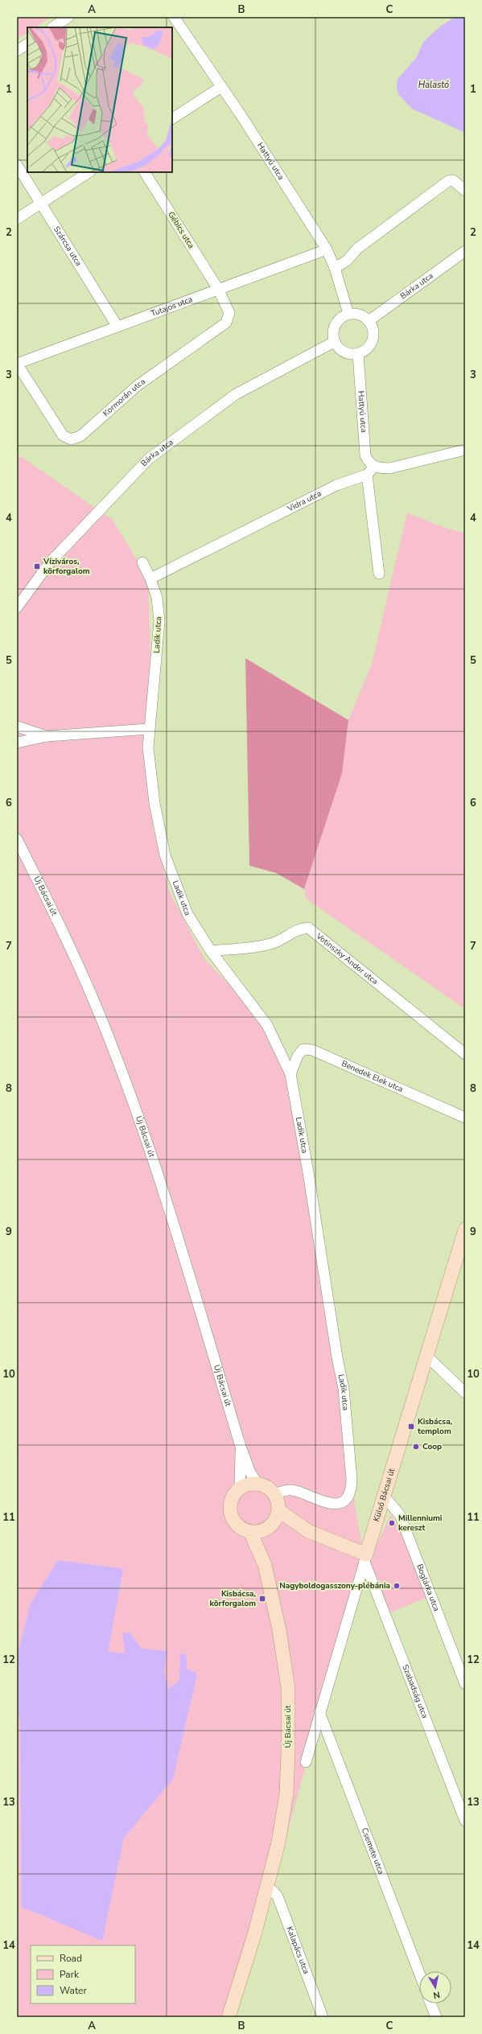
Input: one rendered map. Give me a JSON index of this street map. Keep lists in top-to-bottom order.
{
  "streets": {
    "main road": ["Új Bácsai út", "Külső Bácsai út"],
    "street": [
      "Hattyú utca",
      "Gébics utca",
      "Szárcsa utca",
      "Bárka utca",
      "Tutajos utca",
      "Kormorán utca",
      "Vidra utca",
      "Ladik utca",
      "Votinszky Andor utca",
      "Benedek Elek utca",
      "Boglárka utca",
      "Szabadság utca",
      "Csemete utca",
      "Kalapács utca"
    ]
  },
  "crossings": [
    ["Hattyú utca", "Bárka utca"],
    ["Hattyú utca", "Tutajos utca"],
    ["Hattyú utca", "Vidra utca"],
    ["Gébics utca", "Tutajos utca"],
    ["Gébics utca", "Kormorán utca"],
    ["Szárcsa utca", "Tutajos utca"],
    ["Tutajos utca", "Kormorán utca"],
    ["Vidra utca", "Ladik utca"],
    ["Ladik utca", "Új Bácsai út"],
    ["Ladik utca", "Votinszky Andor utca"],
    ["Ladik utca", "Benedek Elek utca"],
    ["Új Bácsai út", "Kalapács utca"],
    ["Külső Bácsai út", "Boglárka utca"],
    ["Külső Bácsai út", "Szabadság utca"],
    ["Külső Bácsai út", "Csemete utca"]
  ],
  "water": ["Halastó"],
  "places": {
    "transit": ["Víziváros, körforgalom", "Kisbácsa, templom", "Kisbácsa, körforgalom"],
    "other": ["Coop", "Millenniumi kereszt", "Nagyboldogasszony-plébánia"]
  },
  "legend": ["Road", "Park", "Water"],
  "north": "bottom",
  "grid": {
    "columns": ["A", "B", "C"],
    "rows": [
      "1",
      "2",
      "3",
      "4",
      "5",
      "6",
      "7",
      "8",
      "9",
      "10",
      "11",
      "12",
      "13",
      "14"
    ]
  }
}
